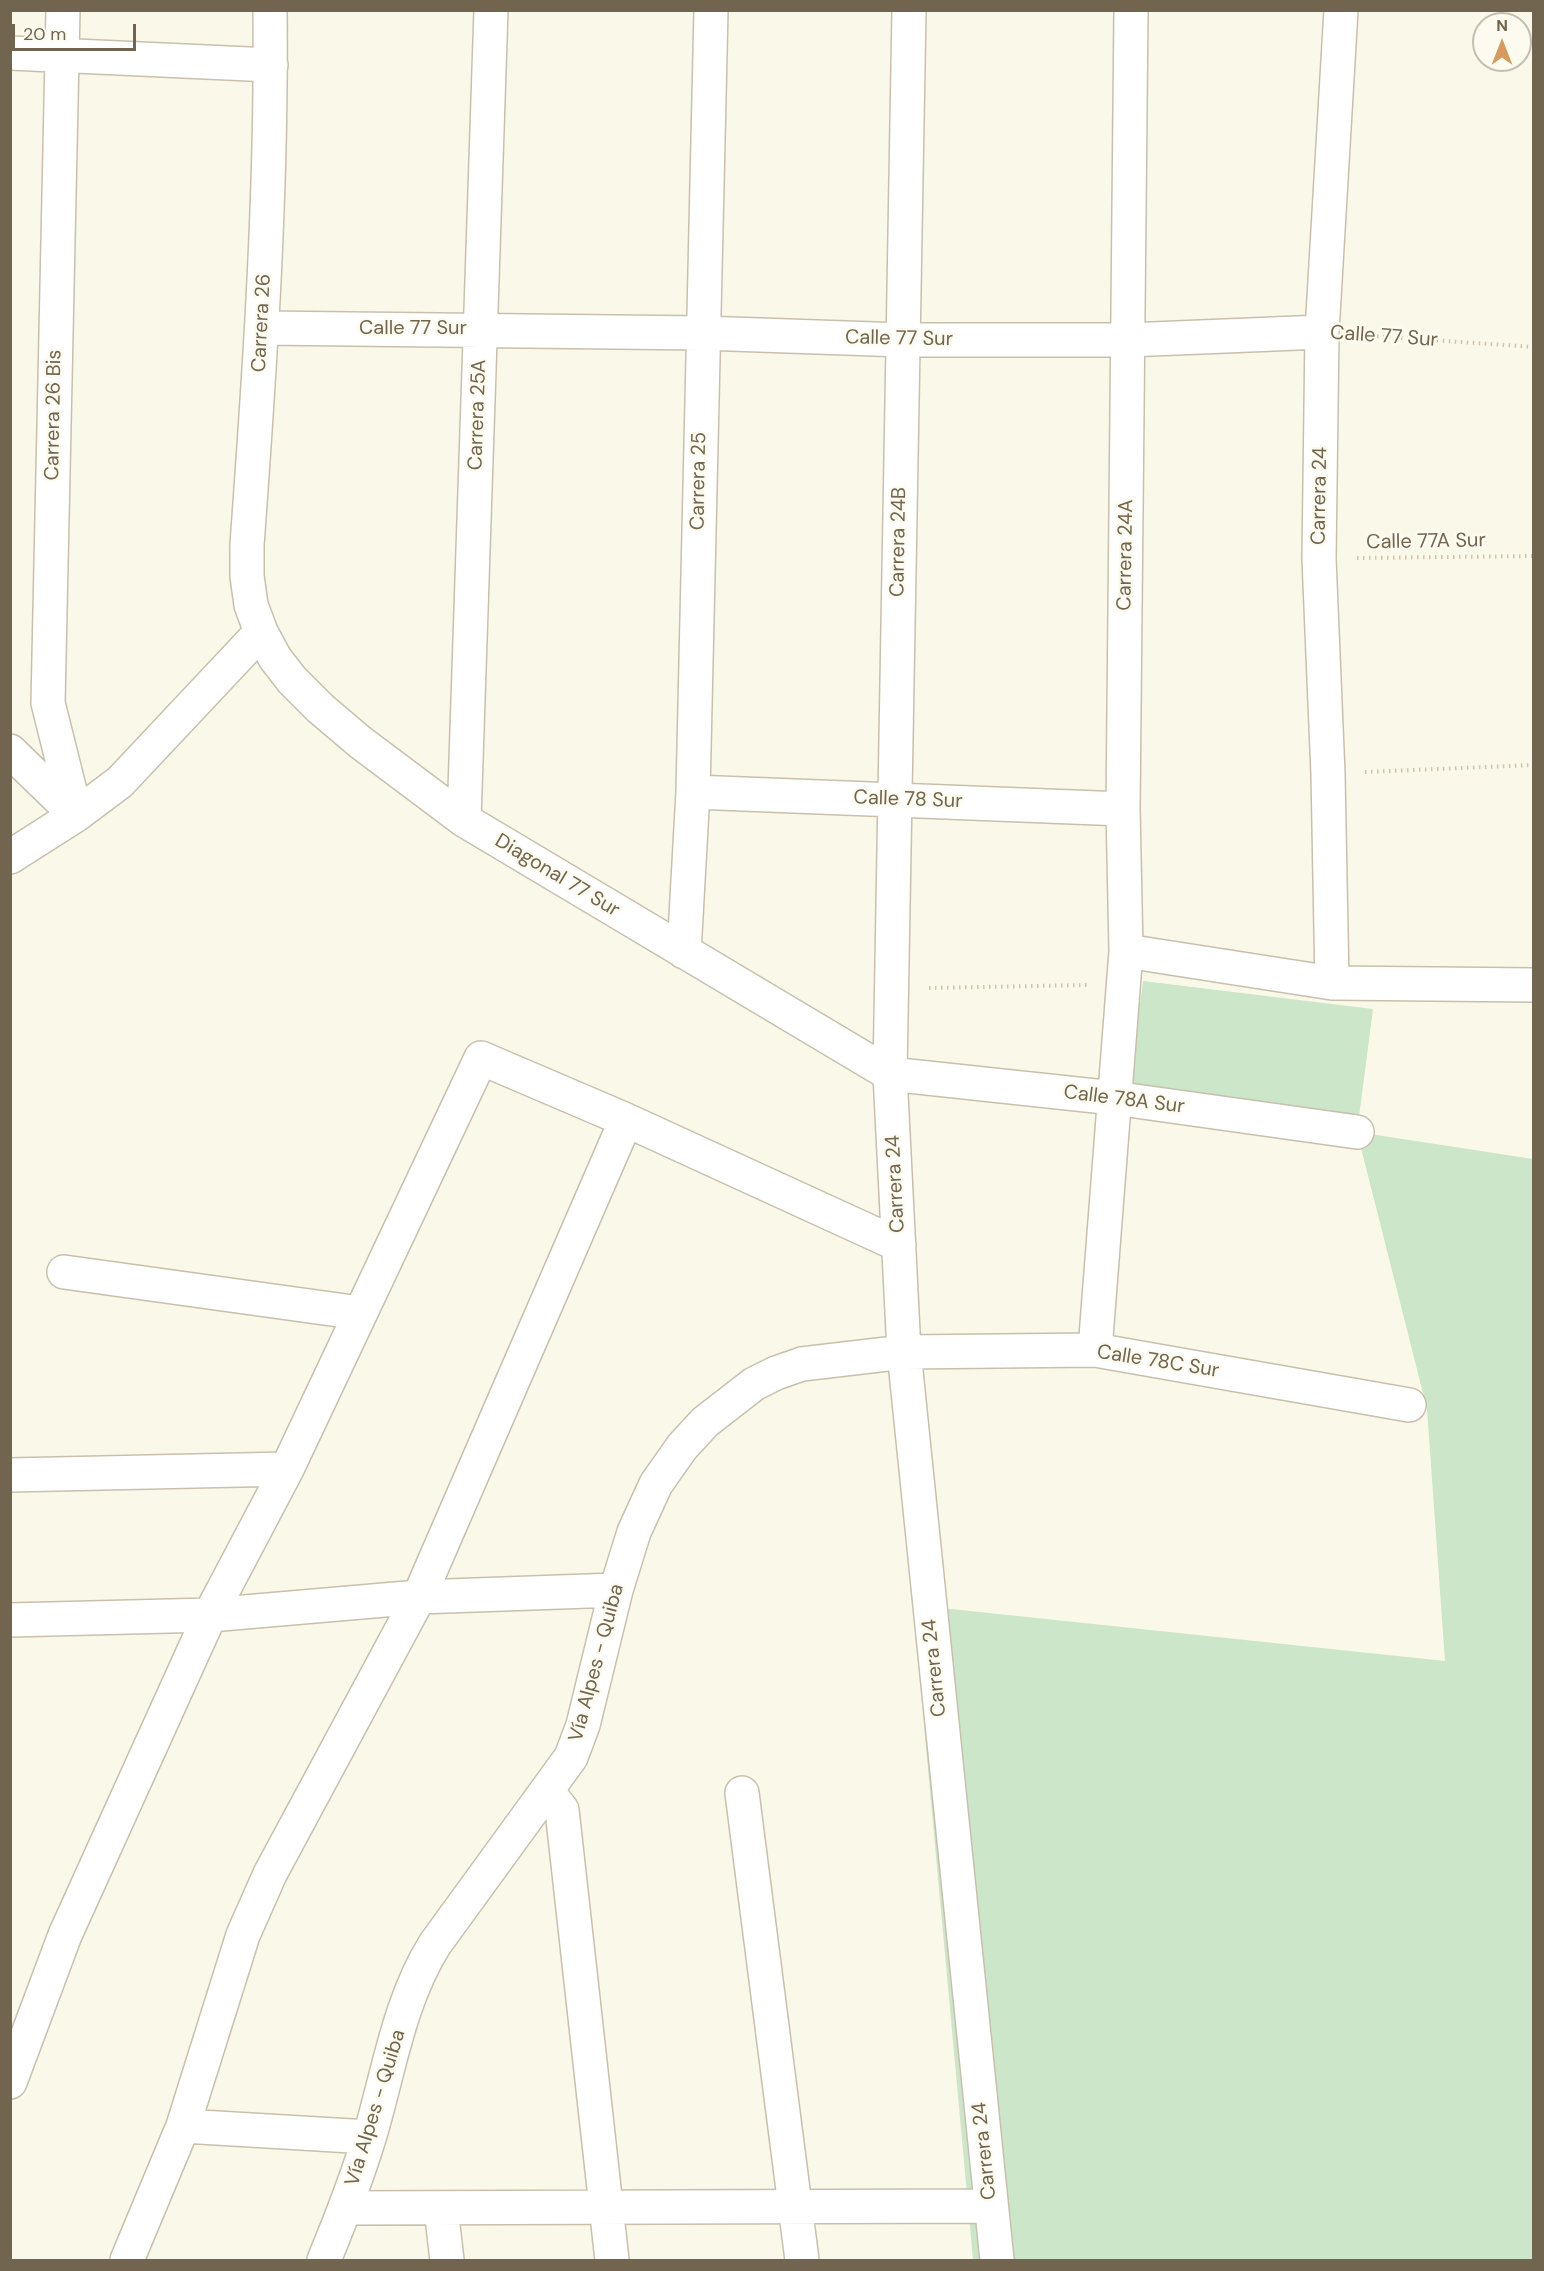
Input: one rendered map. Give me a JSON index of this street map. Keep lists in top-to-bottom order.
{
  "streets": {
    "street": [
      "Carrera 26",
      "Calle 77 Sur",
      "Carrera 26 Bis",
      "Carrera 25A",
      "Carrera 25",
      "Carrera 24",
      "Carrera 24B",
      "Carrera 24A",
      "Calle 78 Sur",
      "Diagonal 77 Sur",
      "Calle 78A Sur",
      "Calle 78C Sur",
      "Vía Alpes - Quiba"
    ],
    "path": ["Calle 77A Sur"]
  },
  "crossings": [
    ["Carrera 26", "Calle 77 Sur"],
    ["Carrera 26", "Diagonal 77 Sur"],
    ["Calle 77 Sur", "Carrera 25A"],
    ["Calle 77 Sur", "Carrera 25"],
    ["Calle 77 Sur", "Carrera 24"],
    ["Calle 77 Sur", "Carrera 24B"],
    ["Calle 77 Sur", "Carrera 24A"],
    ["Carrera 25A", "Diagonal 77 Sur"],
    ["Carrera 25", "Calle 78 Sur"],
    ["Carrera 25", "Diagonal 77 Sur"],
    ["Carrera 24", "Carrera 24B"],
    ["Carrera 24", "Calle 77A Sur"],
    ["Carrera 24", "Diagonal 77 Sur"],
    ["Carrera 24", "Calle 78A Sur"],
    ["Carrera 24", "Calle 78C Sur"],
    ["Carrera 24", "Vía Alpes - Quiba"],
    ["Carrera 24B", "Calle 78 Sur"],
    ["Carrera 24B", "Diagonal 77 Sur"],
    ["Carrera 24B", "Calle 78A Sur"],
    ["Carrera 24A", "Calle 78 Sur"],
    ["Carrera 24A", "Calle 78A Sur"],
    ["Carrera 24A", "Calle 78C Sur"],
    ["Diagonal 77 Sur", "Calle 78A Sur"],
    ["Calle 78C Sur", "Vía Alpes - Quiba"]
  ],
  "scale_bar": "20 m",
  "north": "top"
}
